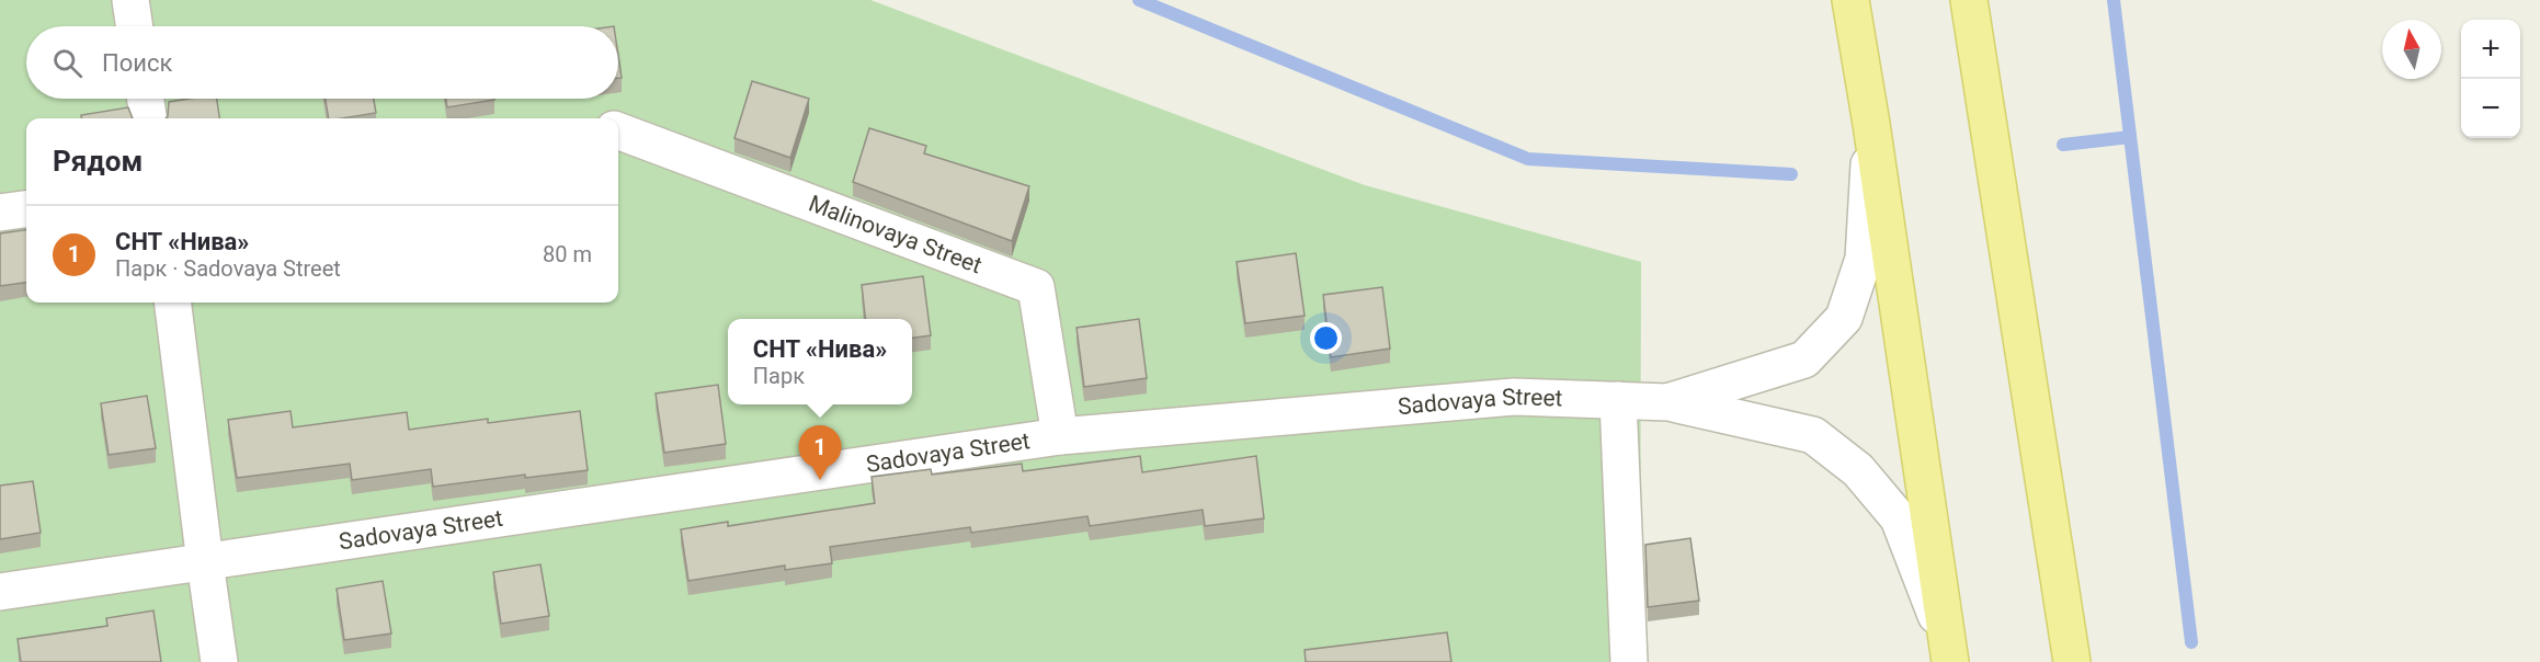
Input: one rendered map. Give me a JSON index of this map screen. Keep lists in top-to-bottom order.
{
  "streets": {
    "street": ["Malinovaya Street", "Sadovaya Street"]
  },
  "crossings": [
    ["Malinovaya Street", "Sadovaya Street"]
  ],
  "north": "top",
  "page": {
    "map_buttons": ["+", "−"],
    "search": "Поиск",
    "heading": "Рядом",
    "list": [
      {
        "mark": "1",
        "name": "СНТ «Нива»",
        "note": "Парк · Sadovaya Street",
        "value": "80 m"
      }
    ],
    "popup": ["СНТ «Нива»", "Парк"],
    "pins": "1"
  }
}
